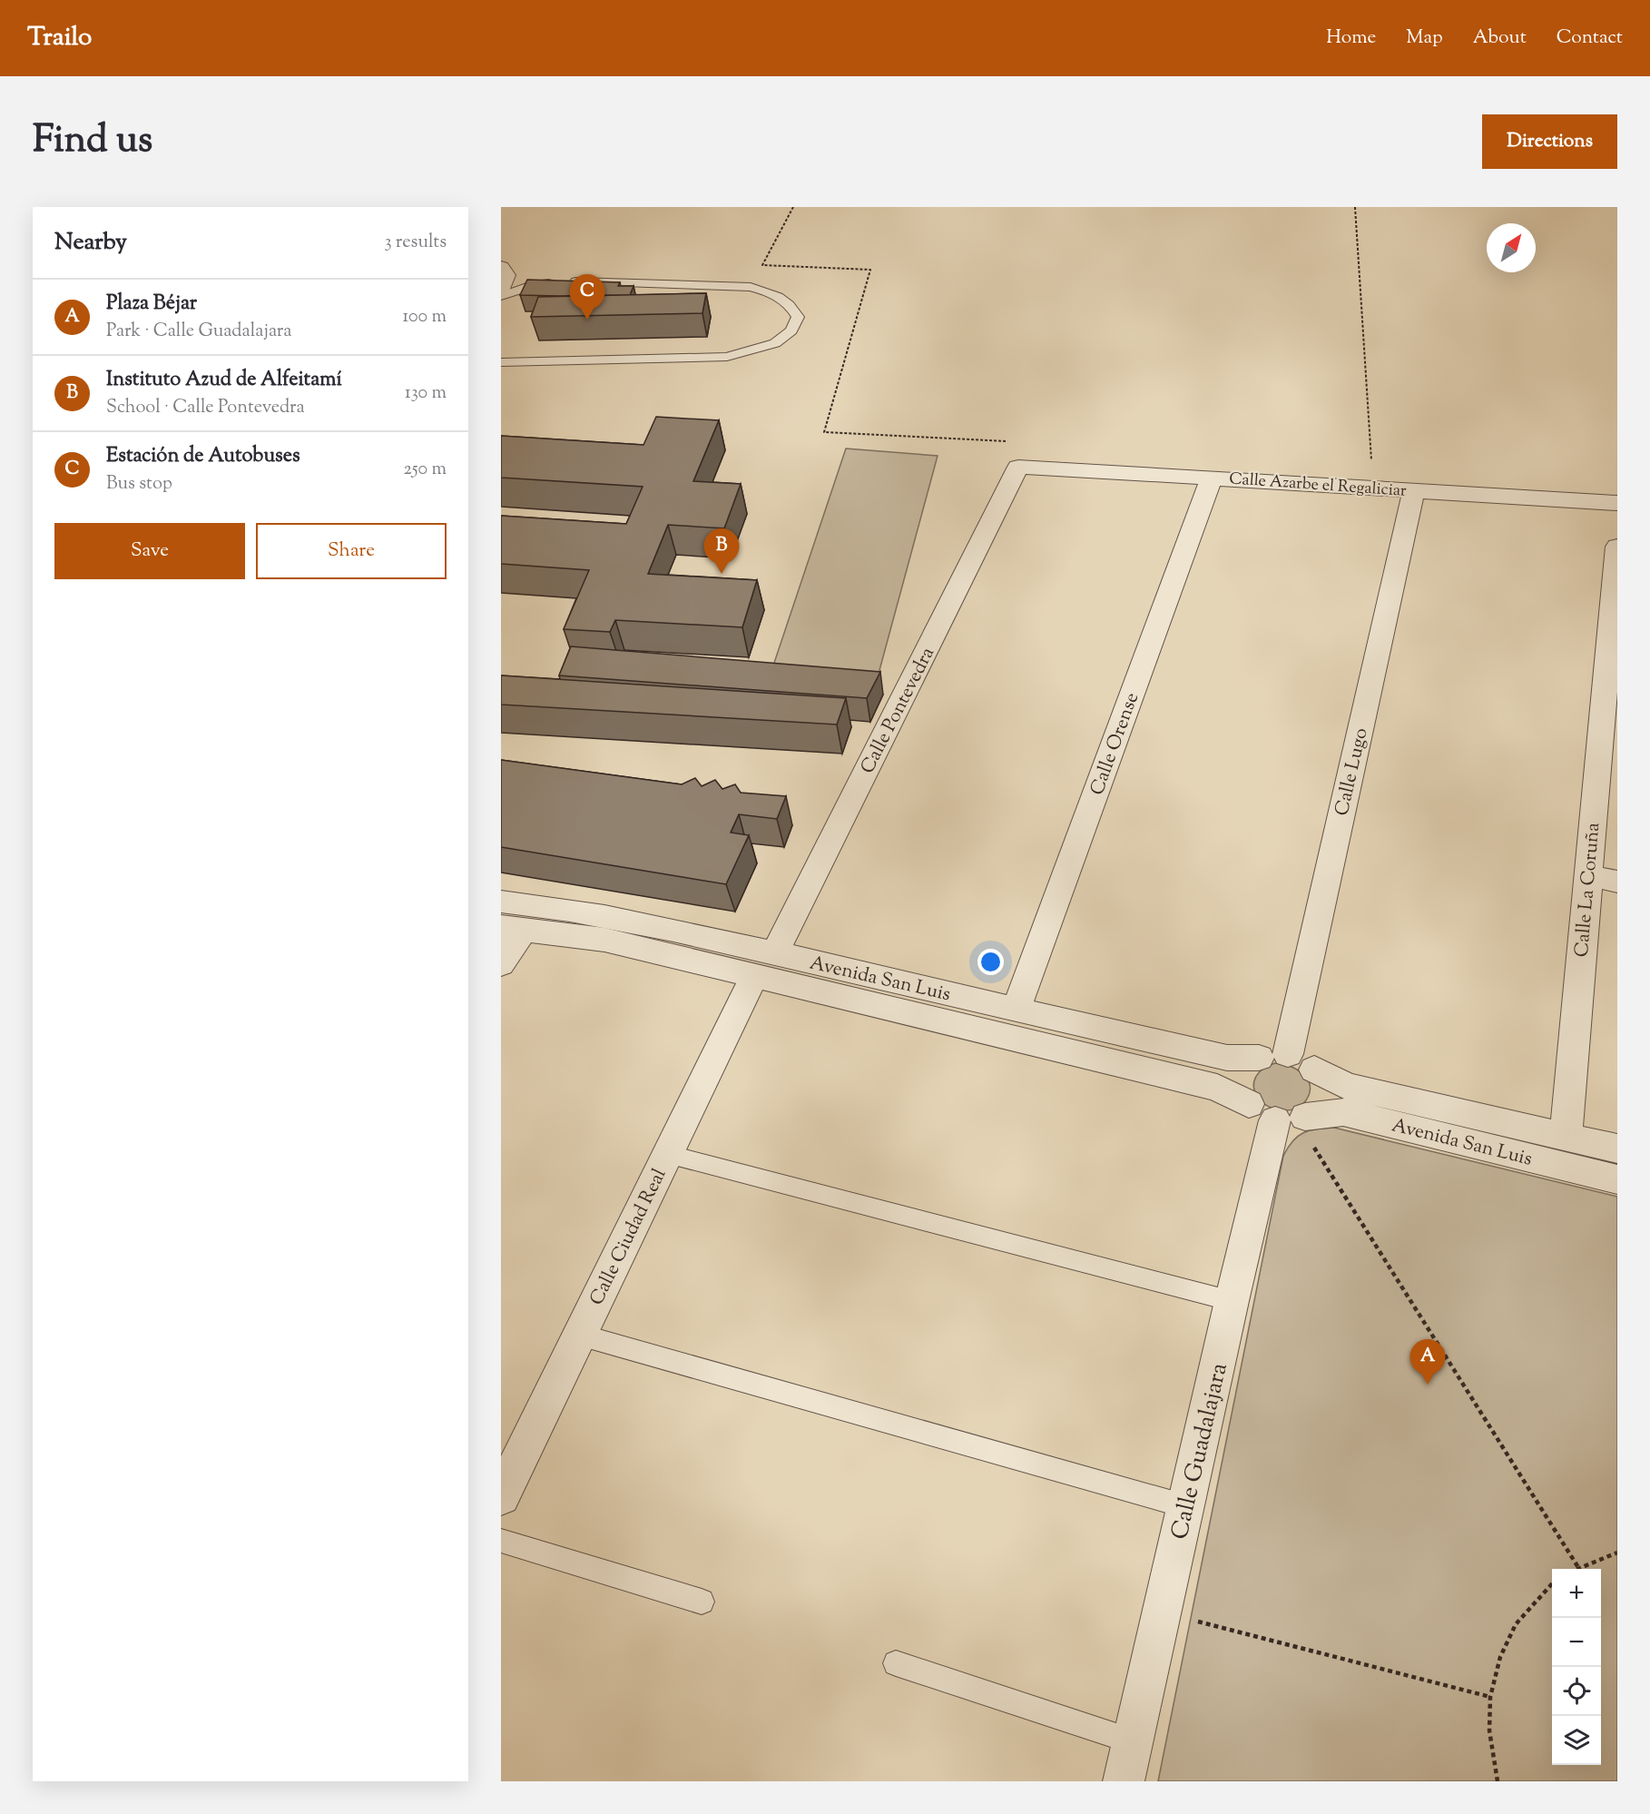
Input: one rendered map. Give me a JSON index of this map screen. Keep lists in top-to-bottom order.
{
  "streets": {
    "street": [
      "Calle Azarbe el Regaliciar",
      "Calle Pontevedra",
      "Calle Orense",
      "Calle Lugo",
      "Calle La Coruña",
      "Avenida San Luis",
      "Calle Ciudad Real",
      "Calle Guadalajara"
    ]
  },
  "crossings": [
    ["Calle Azarbe el Regaliciar", "Calle Pontevedra"],
    ["Calle Azarbe el Regaliciar", "Calle Orense"],
    ["Calle Azarbe el Regaliciar", "Calle Lugo"],
    ["Calle Pontevedra", "Avenida San Luis"],
    ["Calle Orense", "Avenida San Luis"],
    ["Calle Lugo", "Avenida San Luis"],
    ["Calle La Coruña", "Avenida San Luis"],
    ["Avenida San Luis", "Calle Ciudad Real"],
    ["Avenida San Luis", "Calle Guadalajara"]
  ],
  "north": "top right",
  "page": {
    "header": "Trailo",
    "nav": [
      "Home",
      "Map",
      "About",
      "Contact"
    ],
    "title": "Find us",
    "buttons": [
      "Directions",
      ["Save", "Share"]
    ],
    "heading": ["Nearby", "3 results"],
    "pins": ["C", "B", "A"],
    "list": [
      {
        "mark": "A",
        "name": "Plaza Béjar",
        "note": "Park · Calle Guadalajara",
        "value": "100 m"
      },
      {
        "mark": "B",
        "name": "Instituto Azud de Alfeitamí",
        "note": "School · Calle Pontevedra",
        "value": "130 m"
      },
      {
        "mark": "C",
        "name": "Estación de Autobuses",
        "note": "Bus stop",
        "value": "250 m"
      }
    ],
    "map_buttons": ["+", "−"]
  }
}
